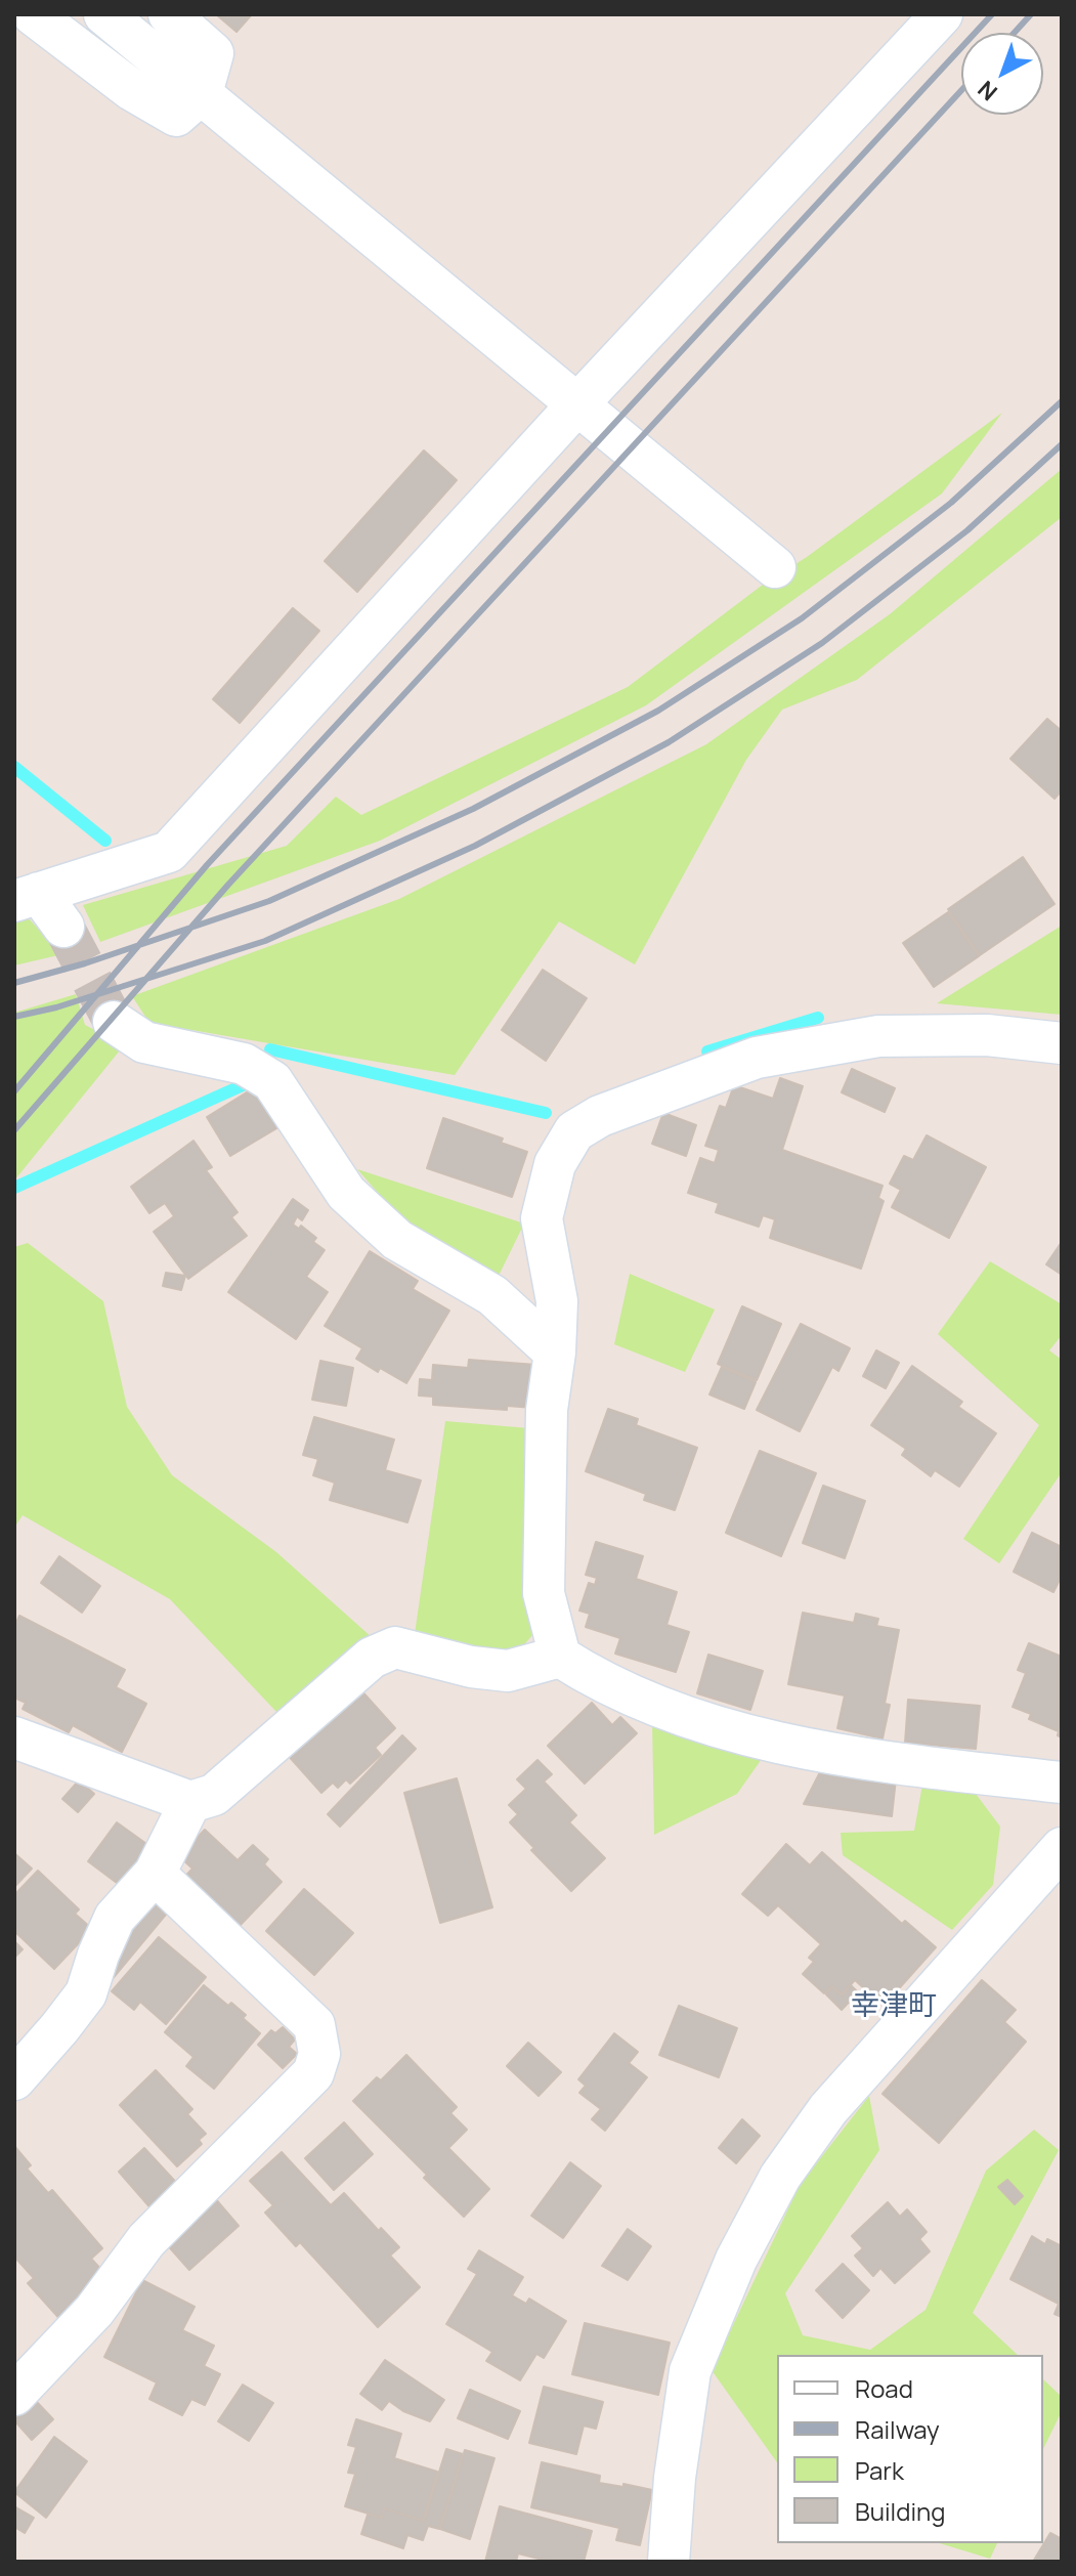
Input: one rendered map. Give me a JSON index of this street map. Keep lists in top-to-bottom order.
{
  "districts": ["幸津町"],
  "legend": [
    "Road",
    "Railway",
    "Park",
    "Building"
  ],
  "north": "bottom left"
}
